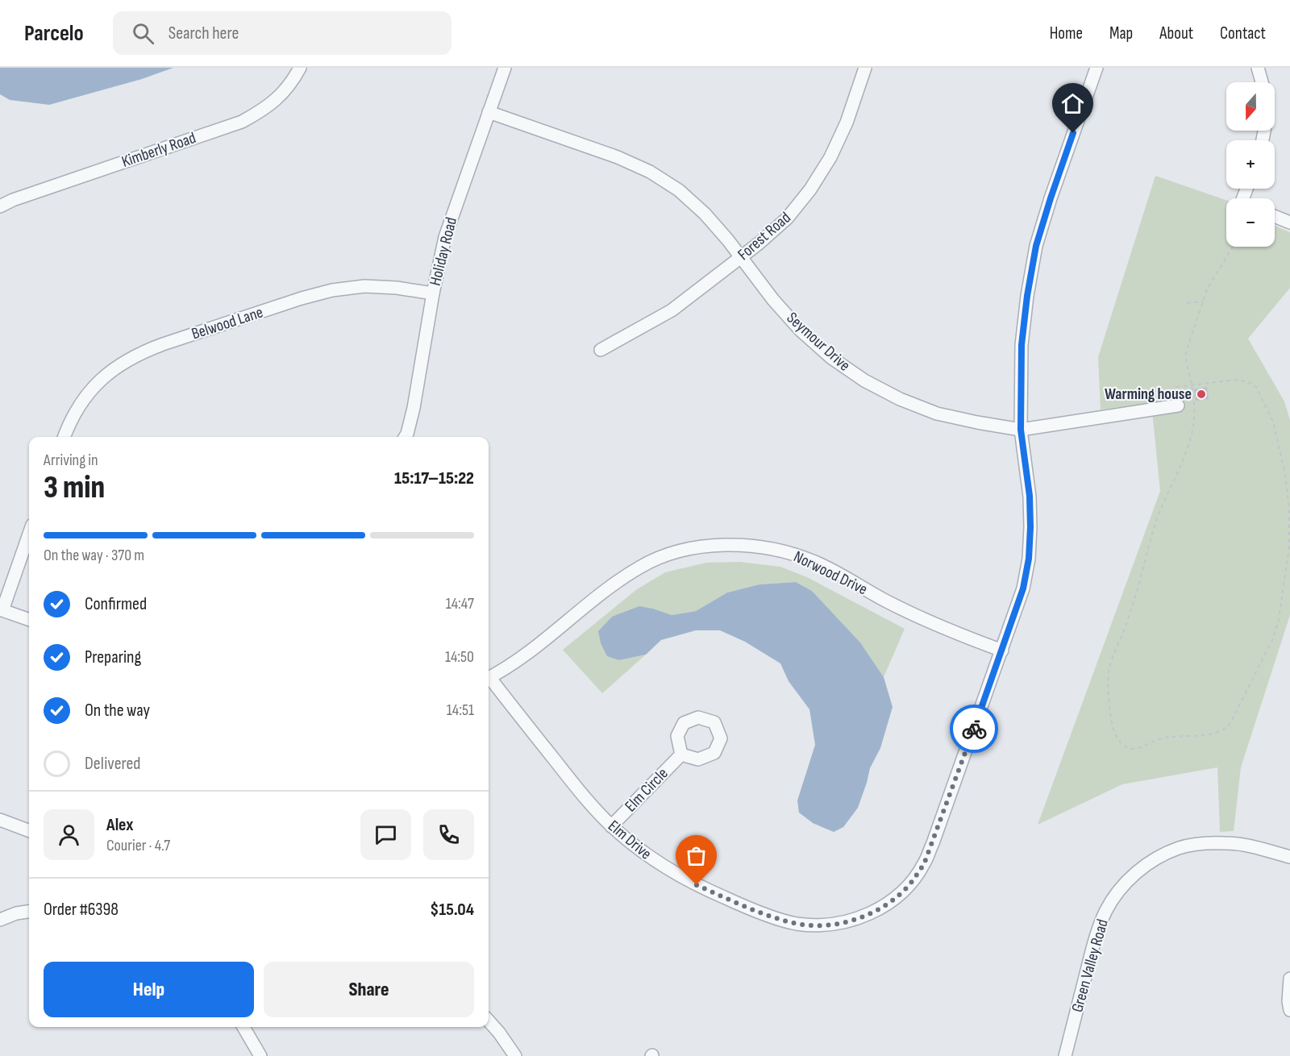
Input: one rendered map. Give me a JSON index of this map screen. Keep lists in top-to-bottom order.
{
  "streets": {
    "street": [
      "Kimberly Road",
      "Forest Road",
      "Holiday Road",
      "Belwood Lane",
      "Seymour Drive",
      "Norwood Drive",
      "Elm Circle",
      "Elm Drive",
      "Green Valley Road"
    ]
  },
  "crossings": [
    ["Forest Road", "Seymour Drive"],
    ["Holiday Road", "Belwood Lane"],
    ["Holiday Road", "Seymour Drive"],
    ["Seymour Drive", "Elm Drive"],
    ["Norwood Drive", "Elm Drive"],
    ["Elm Circle", "Elm Drive"]
  ],
  "places": ["Warming house"],
  "north": "bottom",
  "page": {
    "header": "Parcelo",
    "search": "Search here",
    "nav": [
      "Home",
      "Map",
      "About",
      "Contact"
    ],
    "map_buttons": ["+", "−"],
    "heading": ["3 min", "Arriving in", "15:17–15:22"],
    "panel": [
      "Alex",
      "Courier · 4.7",
      "Order #6398",
      "$15.04"
    ],
    "bar": "On the way · 370 m",
    "list": [
      ["Confirmed", "14:47"],
      ["Preparing", "14:50"],
      ["On the way", "14:51"],
      "Delivered"
    ],
    "buttons": ["Help", "Share"]
  }
}
